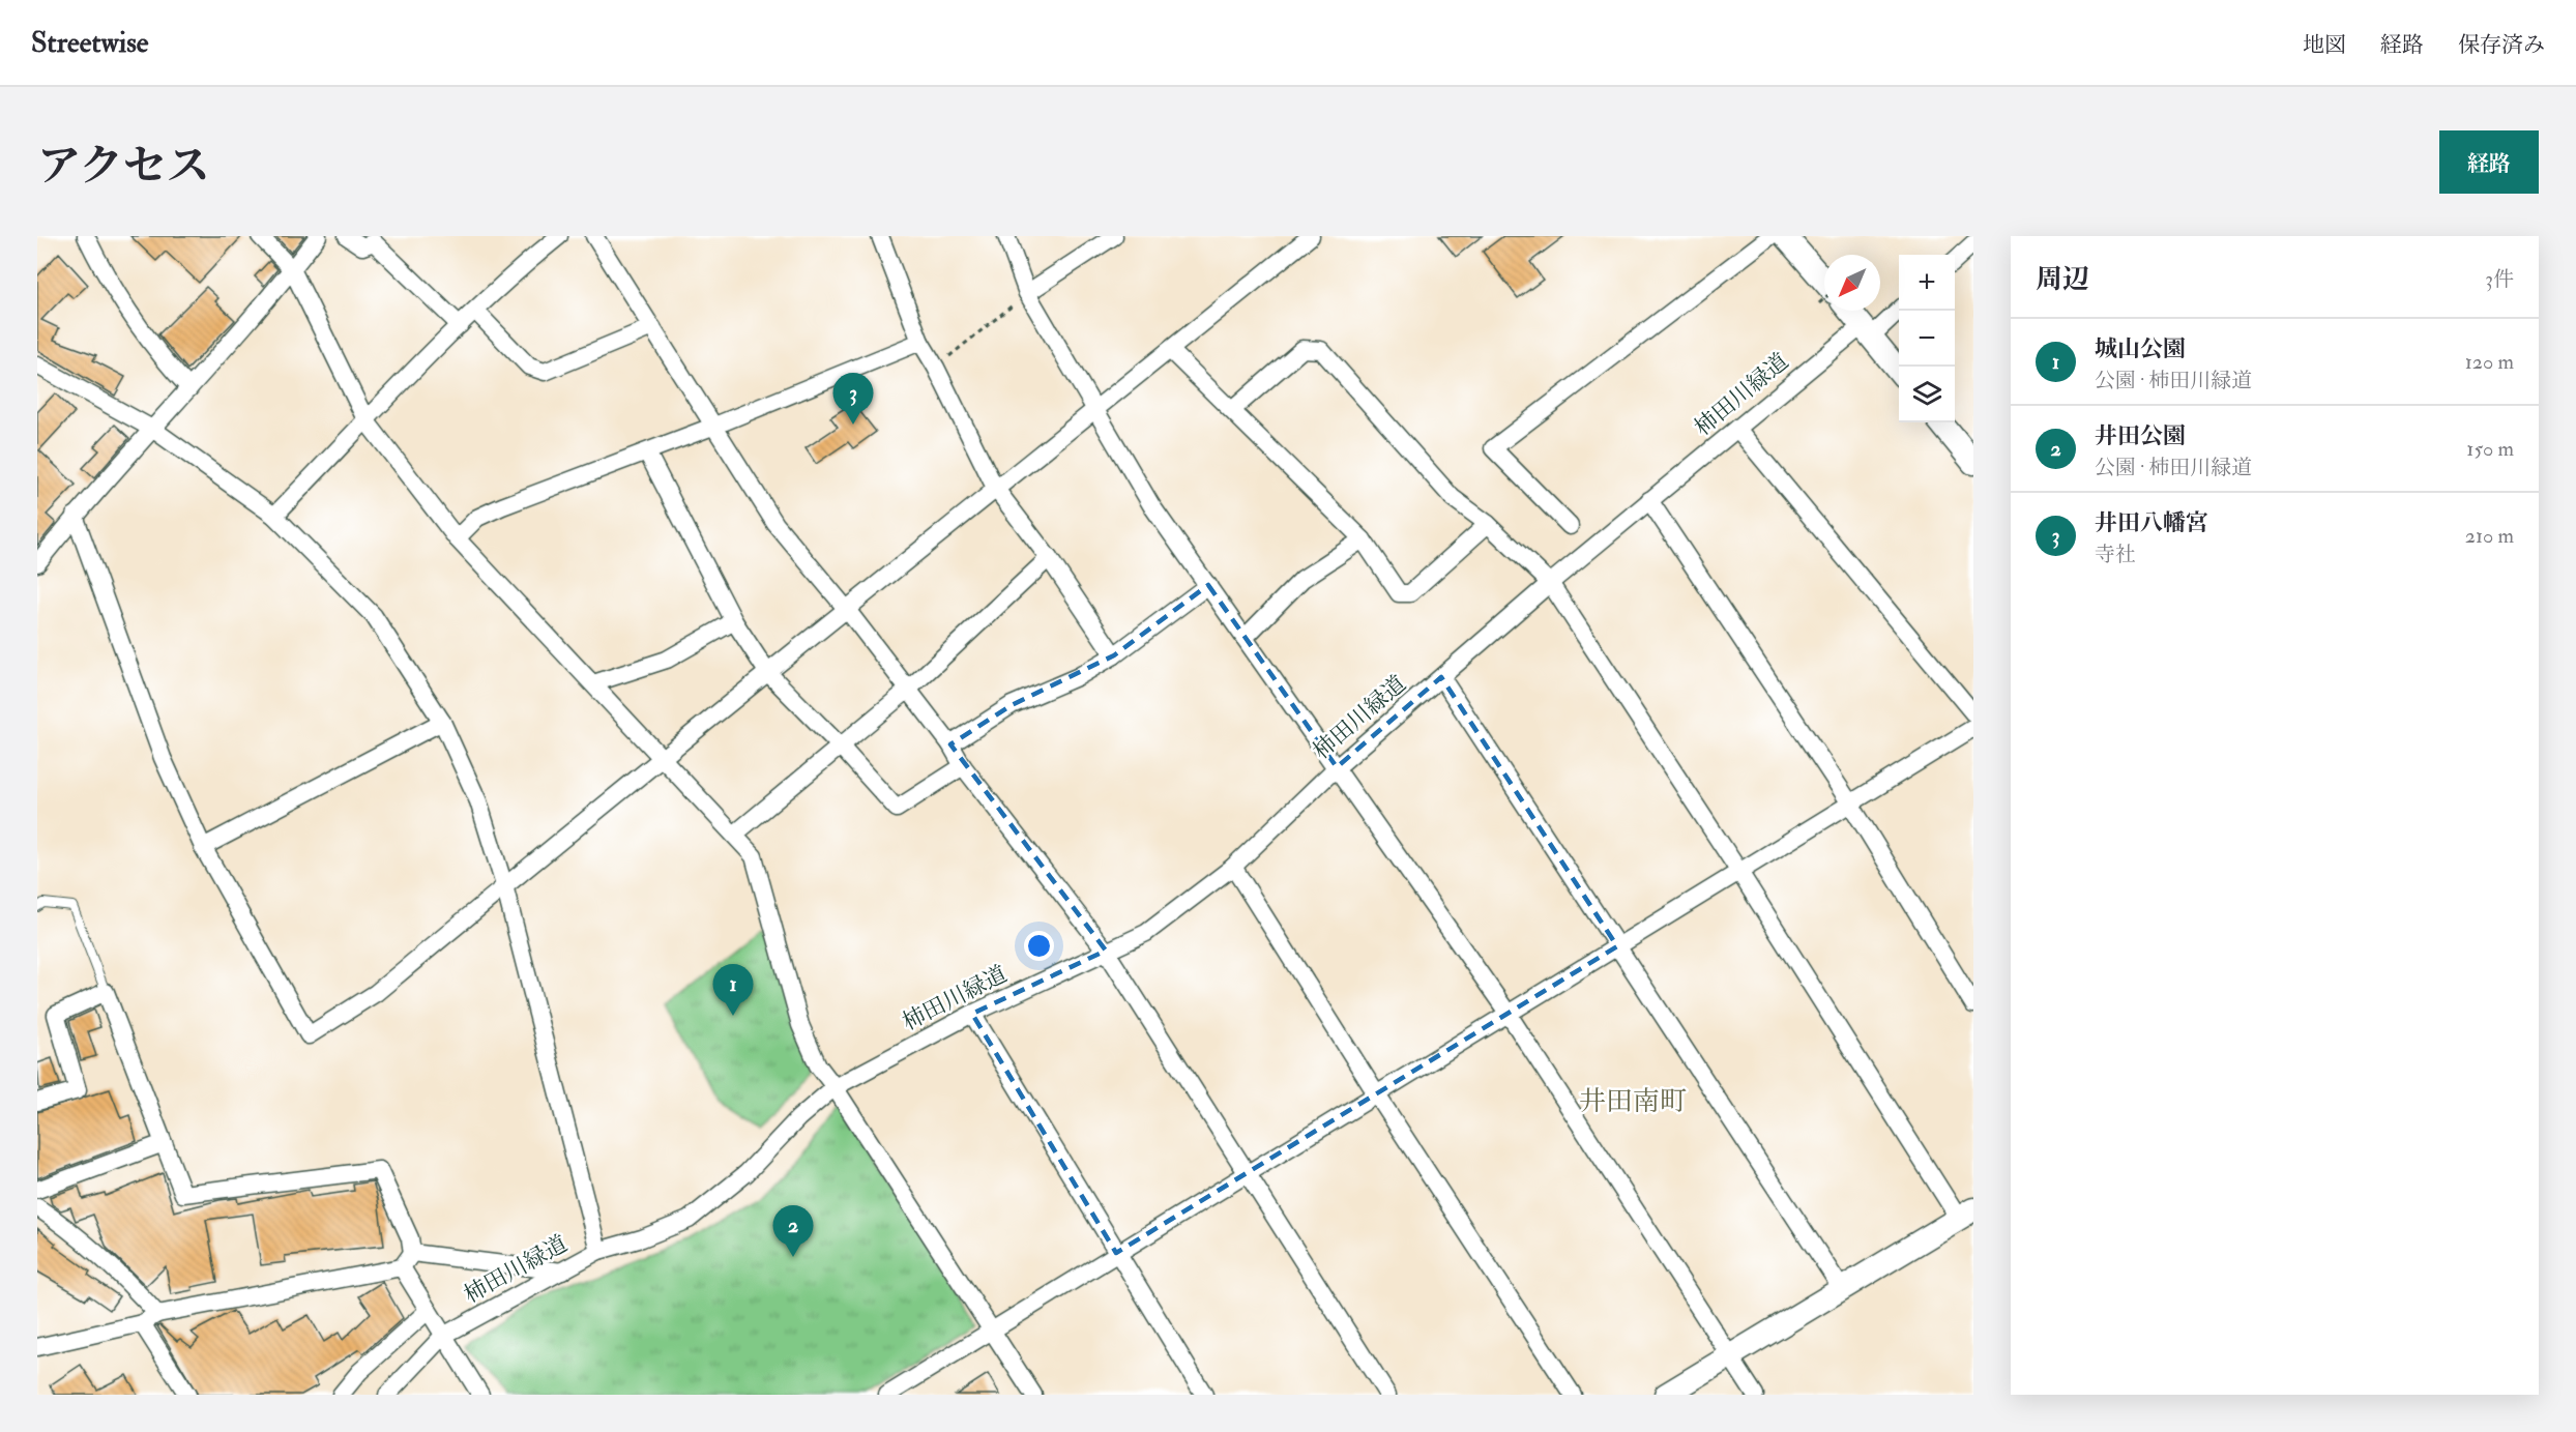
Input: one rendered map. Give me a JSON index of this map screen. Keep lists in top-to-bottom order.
{
  "streets": {
    "street": ["柿田川緑道"]
  },
  "districts": ["井田南町"],
  "north": "bottom left",
  "page": {
    "header": "Streetwise",
    "nav": ["地図", "経路", "保存済み"],
    "title": "アクセス",
    "buttons": "経路",
    "heading": ["周辺", "3件"],
    "map_buttons": ["+", "−"],
    "list": [
      {
        "mark": "1",
        "name": "城山公園",
        "note": "公園 · 柿田川緑道",
        "value": "120 m"
      },
      {
        "mark": "2",
        "name": "井田公園",
        "note": "公園 · 柿田川緑道",
        "value": "150 m"
      },
      {
        "mark": "3",
        "name": "井田八幡宮",
        "note": "寺社",
        "value": "210 m"
      }
    ],
    "pins": ["3", "1", "2"]
  }
}
